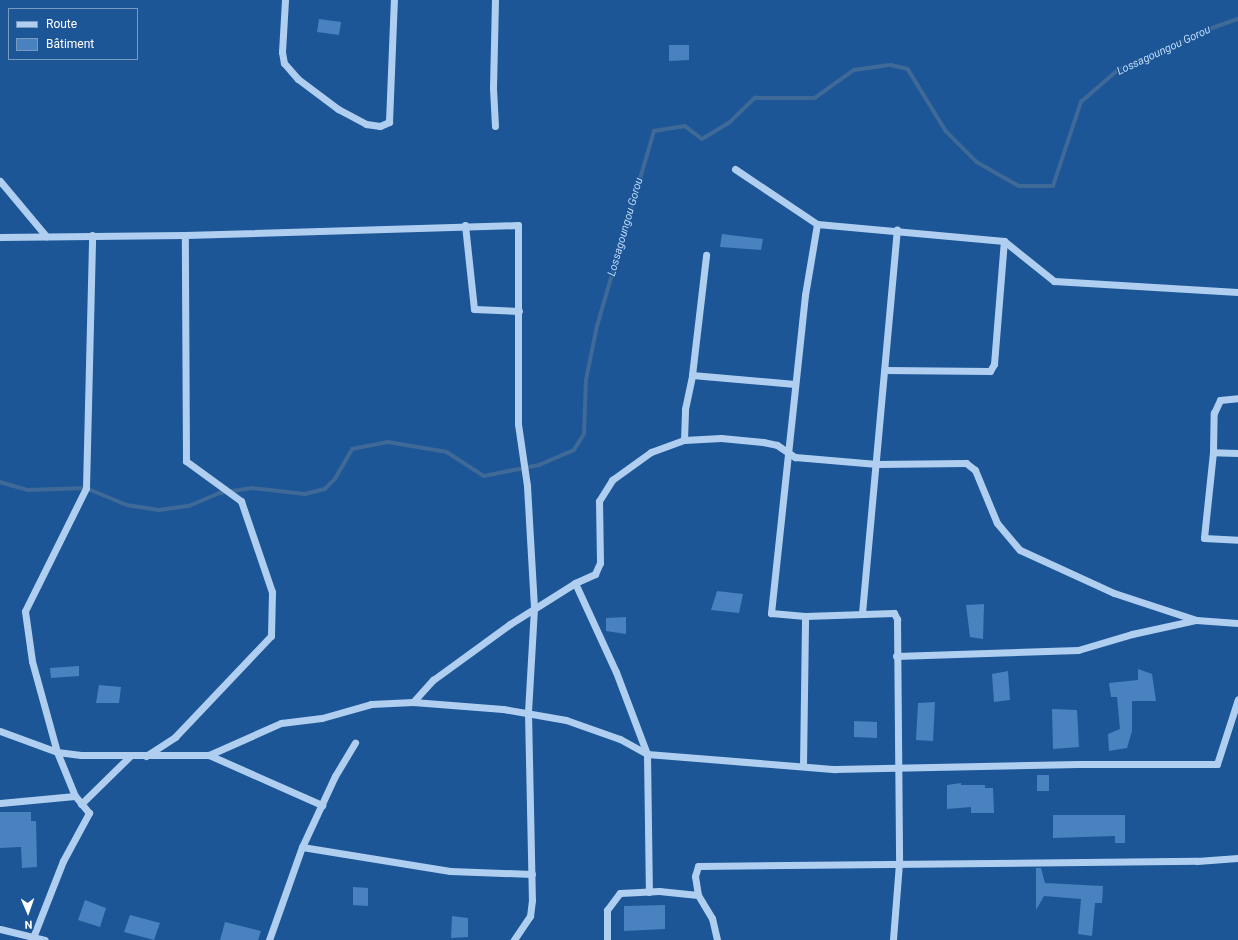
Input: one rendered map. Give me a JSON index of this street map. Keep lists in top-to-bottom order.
{
  "water": ["Lossagoungou Gorou"],
  "legend": ["Route", "Bâtiment"],
  "north": "bottom"
}
